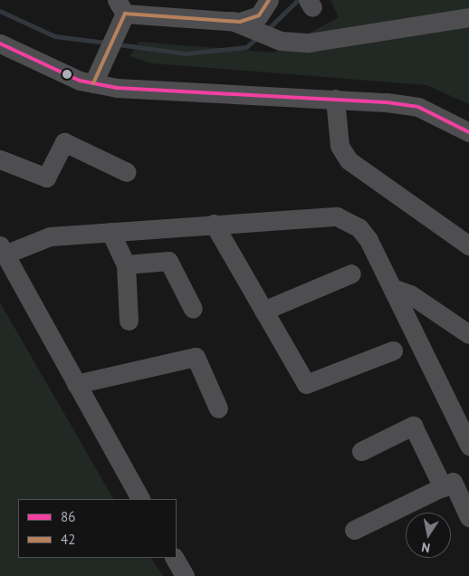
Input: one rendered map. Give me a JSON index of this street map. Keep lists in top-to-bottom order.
{
  "lines": ["transit line 42", "transit line 86"],
  "legend": ["86", "42"],
  "north": "bottom"
}
